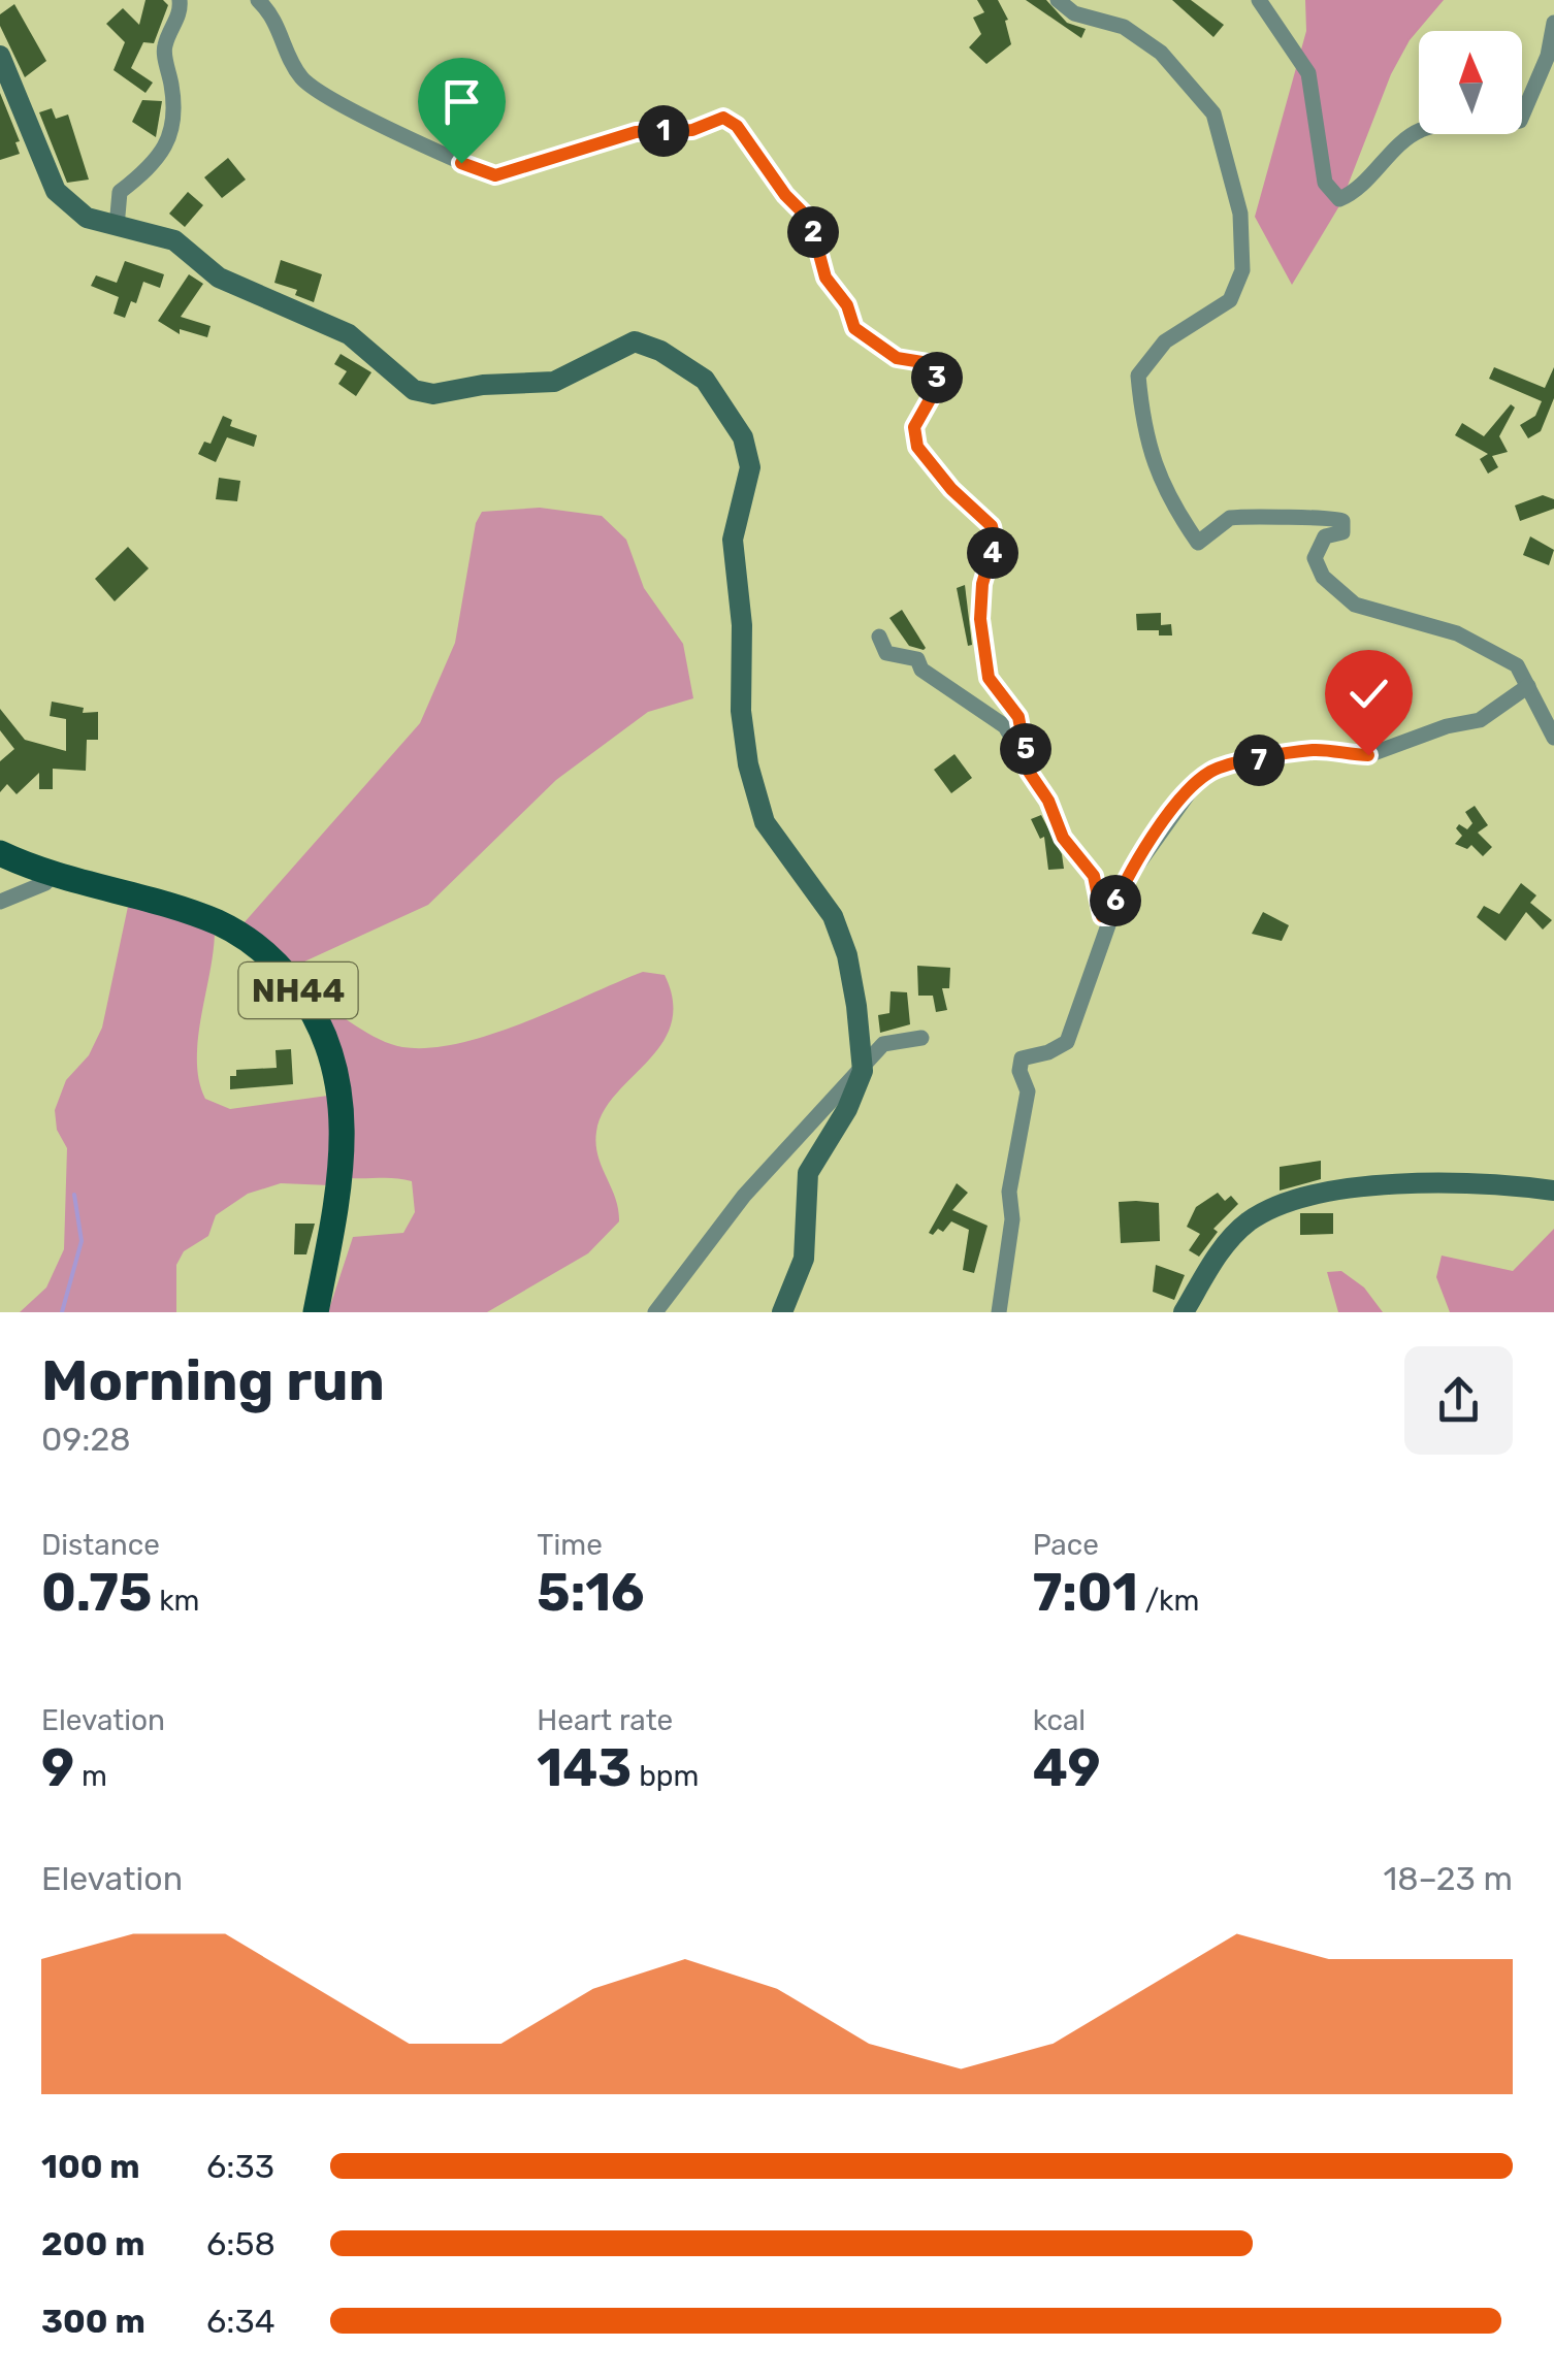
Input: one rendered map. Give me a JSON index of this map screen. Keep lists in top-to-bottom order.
{
  "streets": {
    "main road": ["NH44"]
  },
  "north": "top",
  "page": {
    "pins": [
      "1",
      "2",
      "3",
      "4",
      "5",
      "7",
      "6"
    ],
    "heading": ["Morning run", "09:28"],
    "stats": [
      ["Distance", "0.75 km"],
      ["Time", "5:16"],
      ["Pace", "7:01 /km"],
      ["Elevation", "9 m"],
      ["Heart rate", "143 bpm"],
      ["kcal", "49"]
    ],
    "chart": ["Elevation", "18–23 m"],
    "list": [
      {
        "name": "100 m",
        "note": "6:33"
      },
      {
        "name": "200 m",
        "note": "6:58"
      },
      {
        "name": "300 m",
        "note": "6:34"
      }
    ]
  }
}
